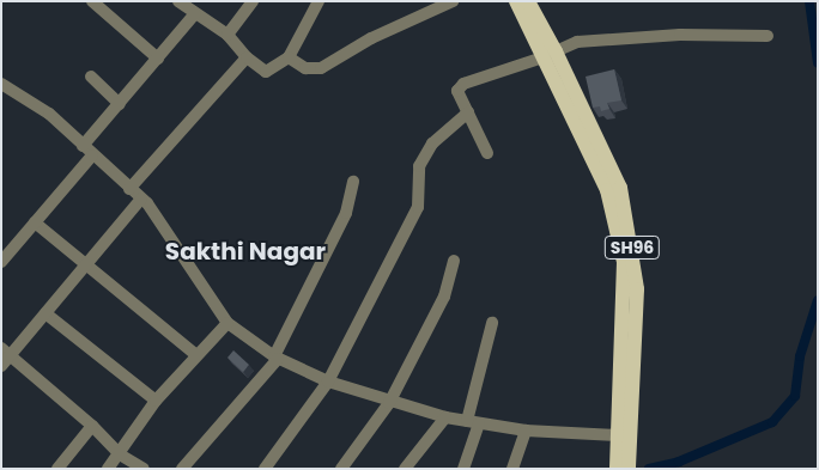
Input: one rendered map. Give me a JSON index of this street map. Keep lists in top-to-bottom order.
{
  "streets": {
    "main road": ["SH96"]
  },
  "districts": ["Sakthi Nagar"]
}
